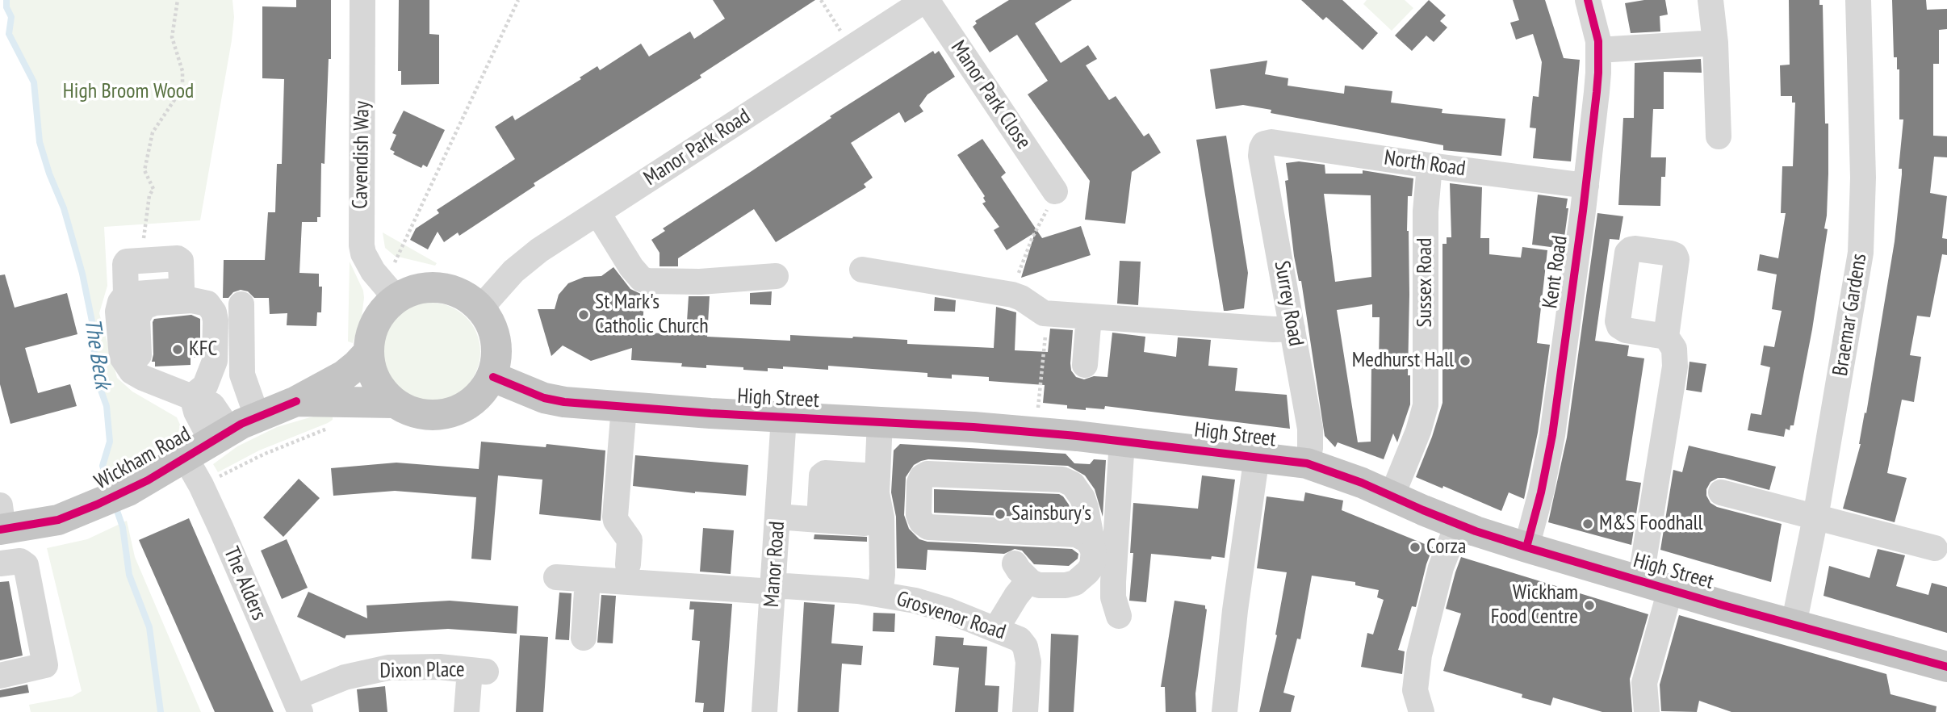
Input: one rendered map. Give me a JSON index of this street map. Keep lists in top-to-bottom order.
{
  "streets": {
    "highway": ["High Street", "Wickham Road"],
    "street": [
      "Manor Park Close",
      "Manor Park Road",
      "Cavendish Way",
      "North Road",
      "Kent Road",
      "Sussex Road",
      "Surrey Road",
      "Braemar Gardens",
      "Manor Road",
      "The Alders",
      "Grosvenor Road",
      "Dixon Place"
    ]
  },
  "crossings": [
    ["Manor Park Close", "Manor Park Road"],
    ["Manor Park Road", "Cavendish Way"],
    ["Manor Park Road", "High Street"],
    ["Manor Park Road", "Wickham Road"],
    ["Cavendish Way", "High Street"],
    ["Cavendish Way", "Wickham Road"],
    ["North Road", "Kent Road"],
    ["North Road", "Sussex Road"],
    ["North Road", "Surrey Road"],
    ["Kent Road", "High Street"],
    ["Sussex Road", "High Street"],
    ["Surrey Road", "High Street"],
    ["Braemar Gardens", "High Street"],
    ["High Street", "Wickham Road"],
    ["High Street", "Manor Road"],
    ["Wickham Road", "The Alders"],
    ["Manor Road", "Grosvenor Road"],
    ["The Alders", "Dixon Place"]
  ],
  "water": ["The Beck"],
  "parks": ["High Broom Wood"],
  "places": [
    "St Mark's Catholic Church",
    "KFC",
    "Medhurst Hall",
    "Sainsbury's",
    "M&S Foodhall",
    "Corza",
    "Wickham Food Centre"
  ]
}
